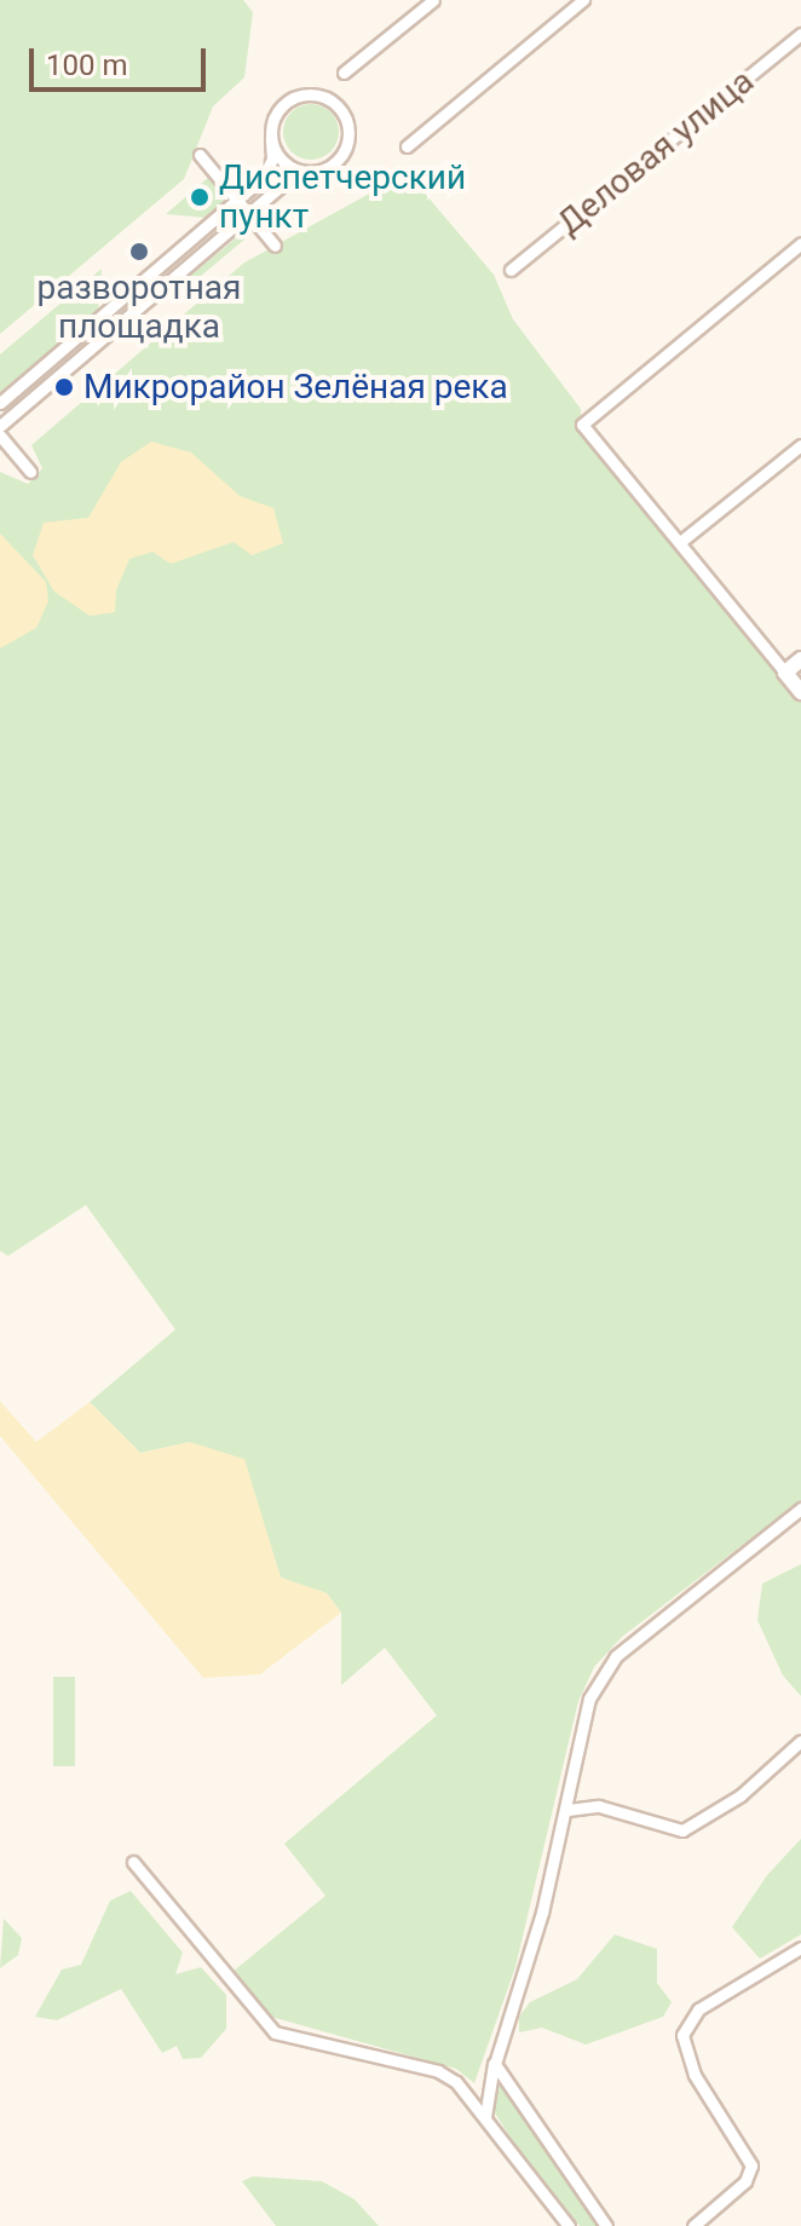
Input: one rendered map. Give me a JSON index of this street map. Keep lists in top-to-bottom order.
{
  "streets": {
    "street": ["Деловая улица"]
  },
  "places": ["Диспетчерский пункт", "разворотная площадка", "Микрорайон Зелёная река"],
  "scale_bar": "100 m"
}
